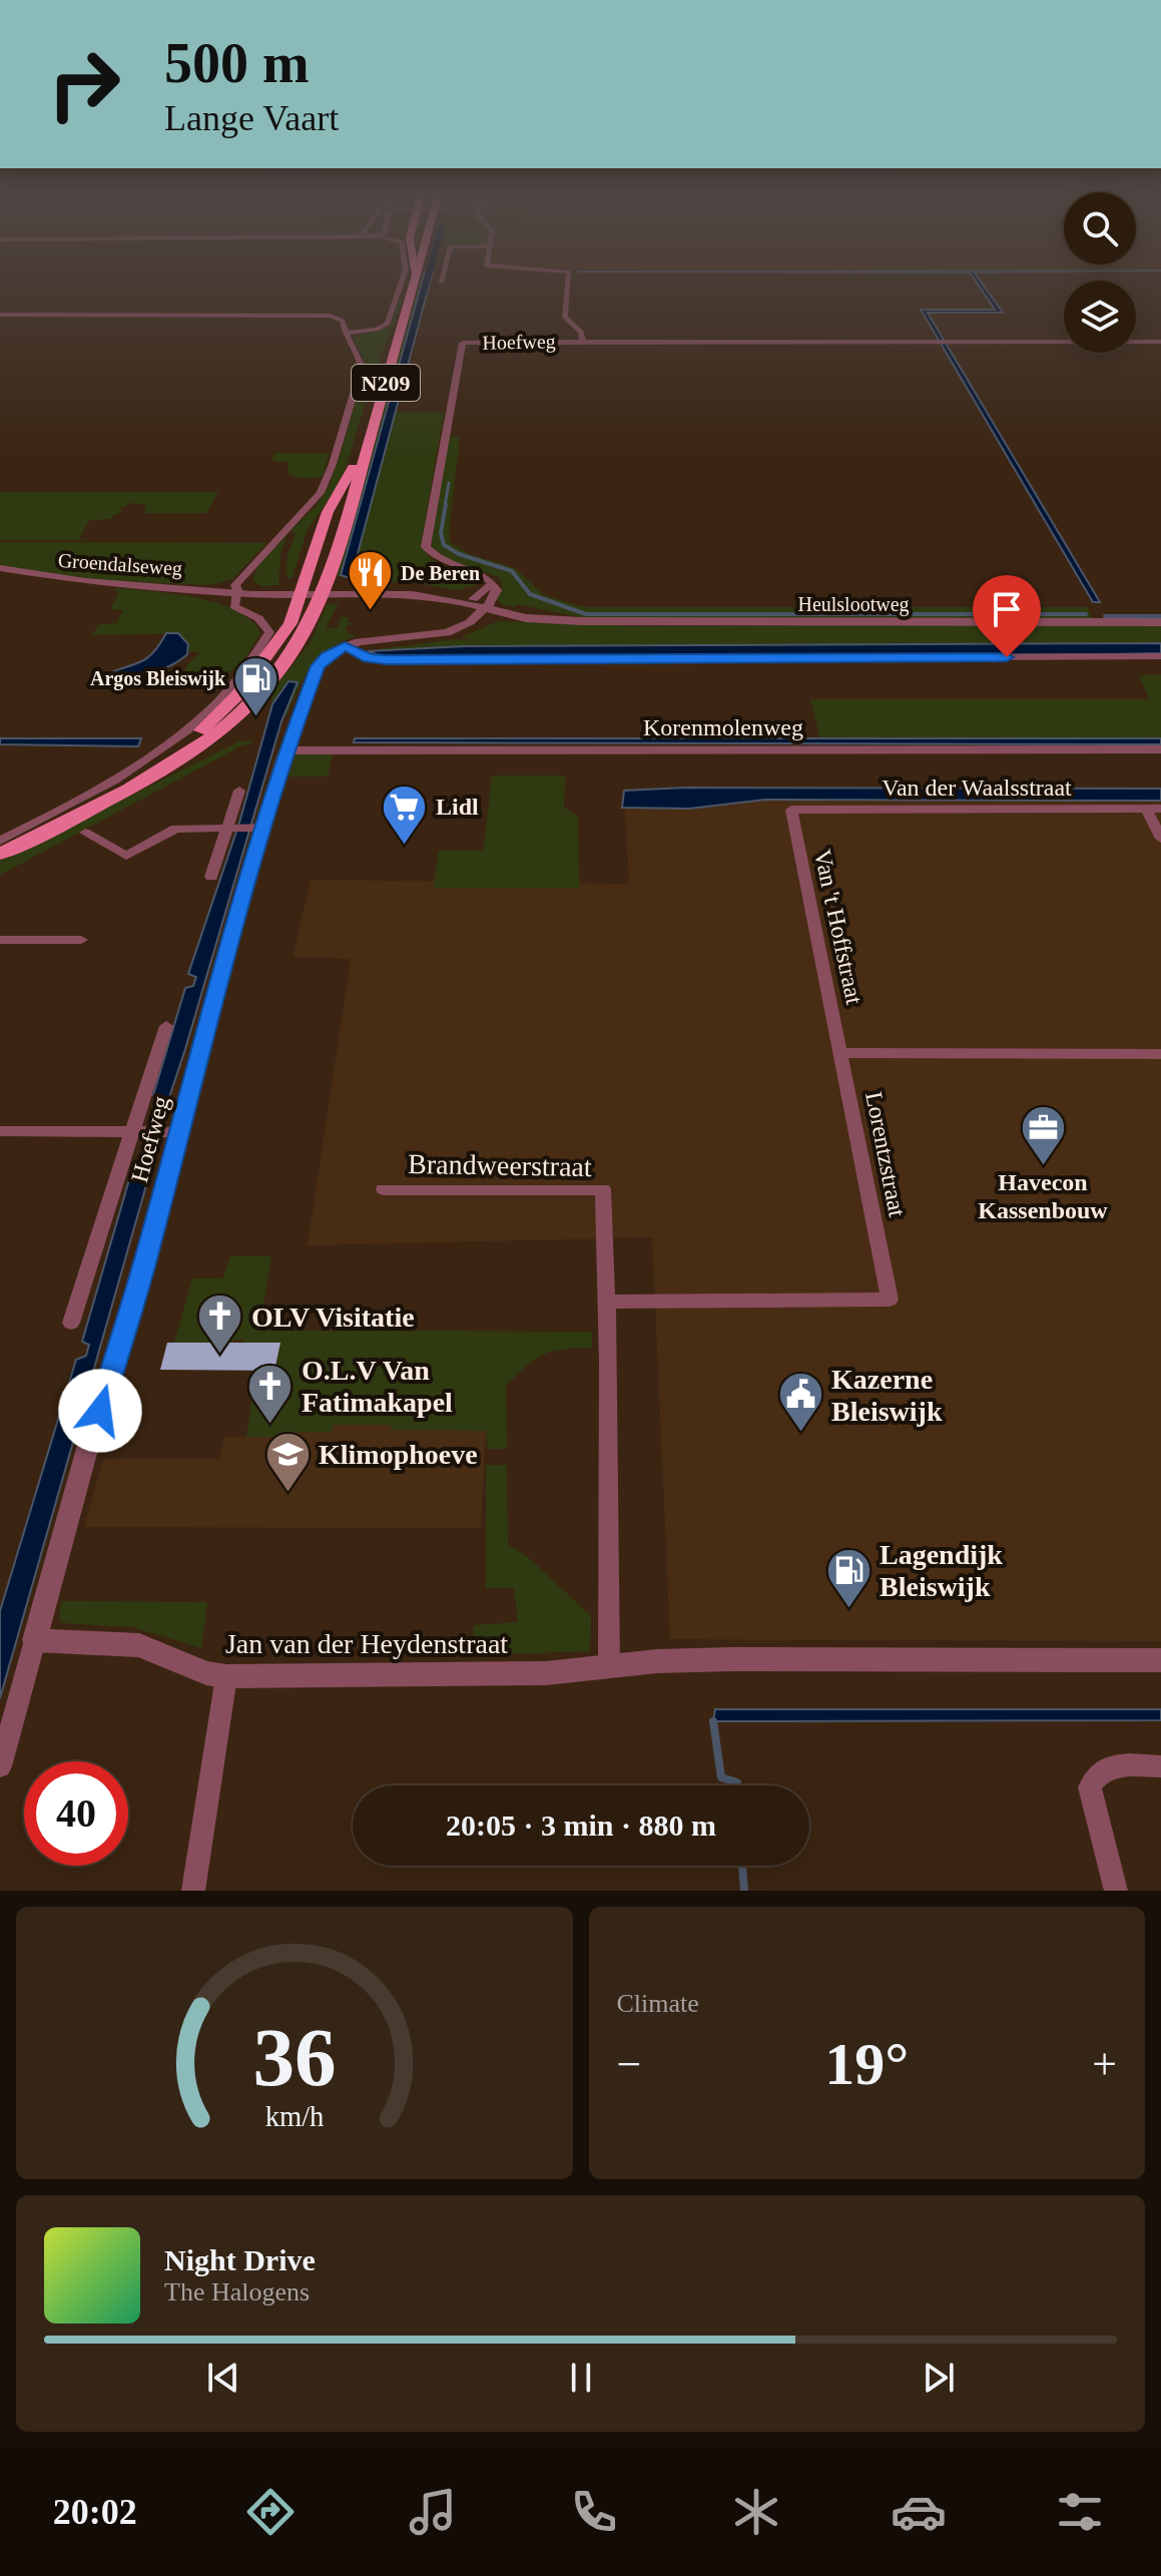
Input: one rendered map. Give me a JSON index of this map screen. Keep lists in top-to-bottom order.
{
  "streets": {
    "main road": ["N209"],
    "street": [
      "Hoefweg",
      "Groendalseweg",
      "Heulslootweg",
      "Korenmolenweg",
      "Van der Waalsstraat",
      "Van 't Hoffstraat",
      "Lorentzstraat",
      "Brandweerstraat",
      "Jan van der Heydenstraat"
    ]
  },
  "crossings": [
    ["Hoefweg", "Korenmolenweg"],
    ["Hoefweg", "Jan van der Heydenstraat"],
    ["N209", "Groendalseweg"],
    ["N209", "Heulslootweg"],
    ["Groendalseweg", "Heulslootweg"],
    ["Van der Waalsstraat", "Van 't Hoffstraat"],
    ["Van 't Hoffstraat", "Lorentzstraat"],
    ["Lorentzstraat", "Brandweerstraat"]
  ],
  "places": {
    "restaurant": ["De Beren"],
    "fuel station": ["Argos Bleiswijk", "Lagendijk Bleiswijk"],
    "supermarket": ["Lidl"],
    "office": ["Havecon Kassenbouw"],
    "church": ["OLV Visitatie", "O.L.V Van Fatimakapel"],
    "public building": ["Kazerne Bleiswijk"],
    "school or university": ["Klimophoeve"]
  },
  "page": {
    "turn": ["500 m", "Lange Vaart"],
    "limit": "40",
    "trip": "20:05 · 3 min · 880 m",
    "tile": "Climate",
    "heat": ["−", "19°", "+"],
    "song": ["Night Drive", "The Halogens"],
    "tabs": "20:02",
    "gauge": ["36", "km/h"]
  }
}
